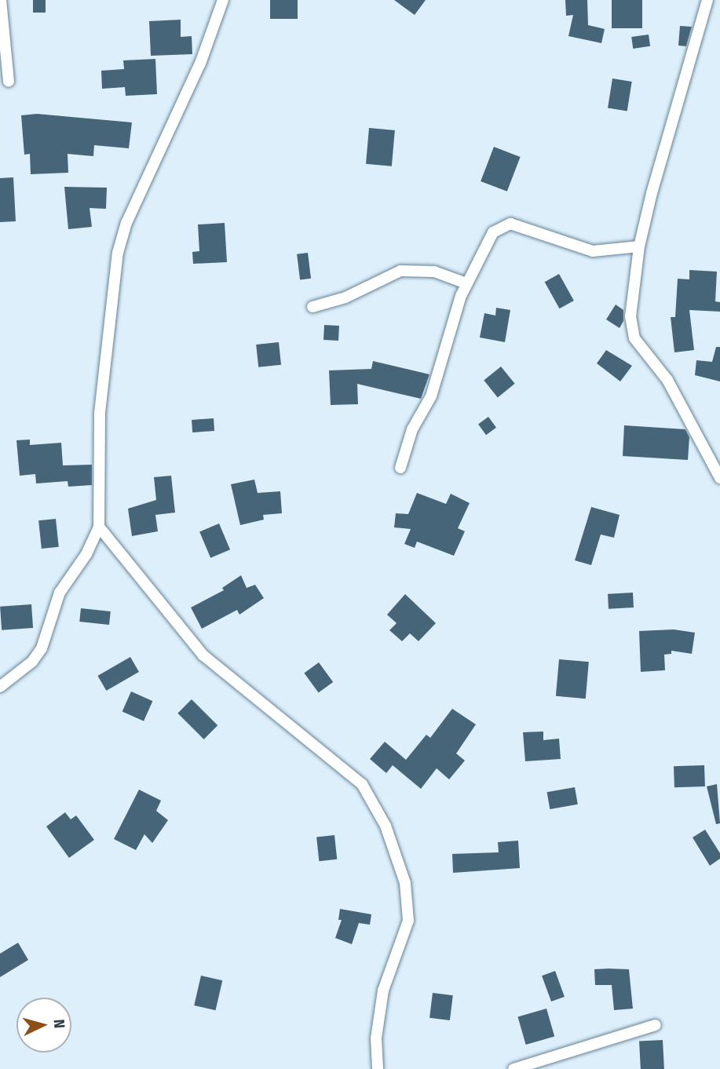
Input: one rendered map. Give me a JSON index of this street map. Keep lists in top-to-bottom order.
{
  "north": "right"
}
